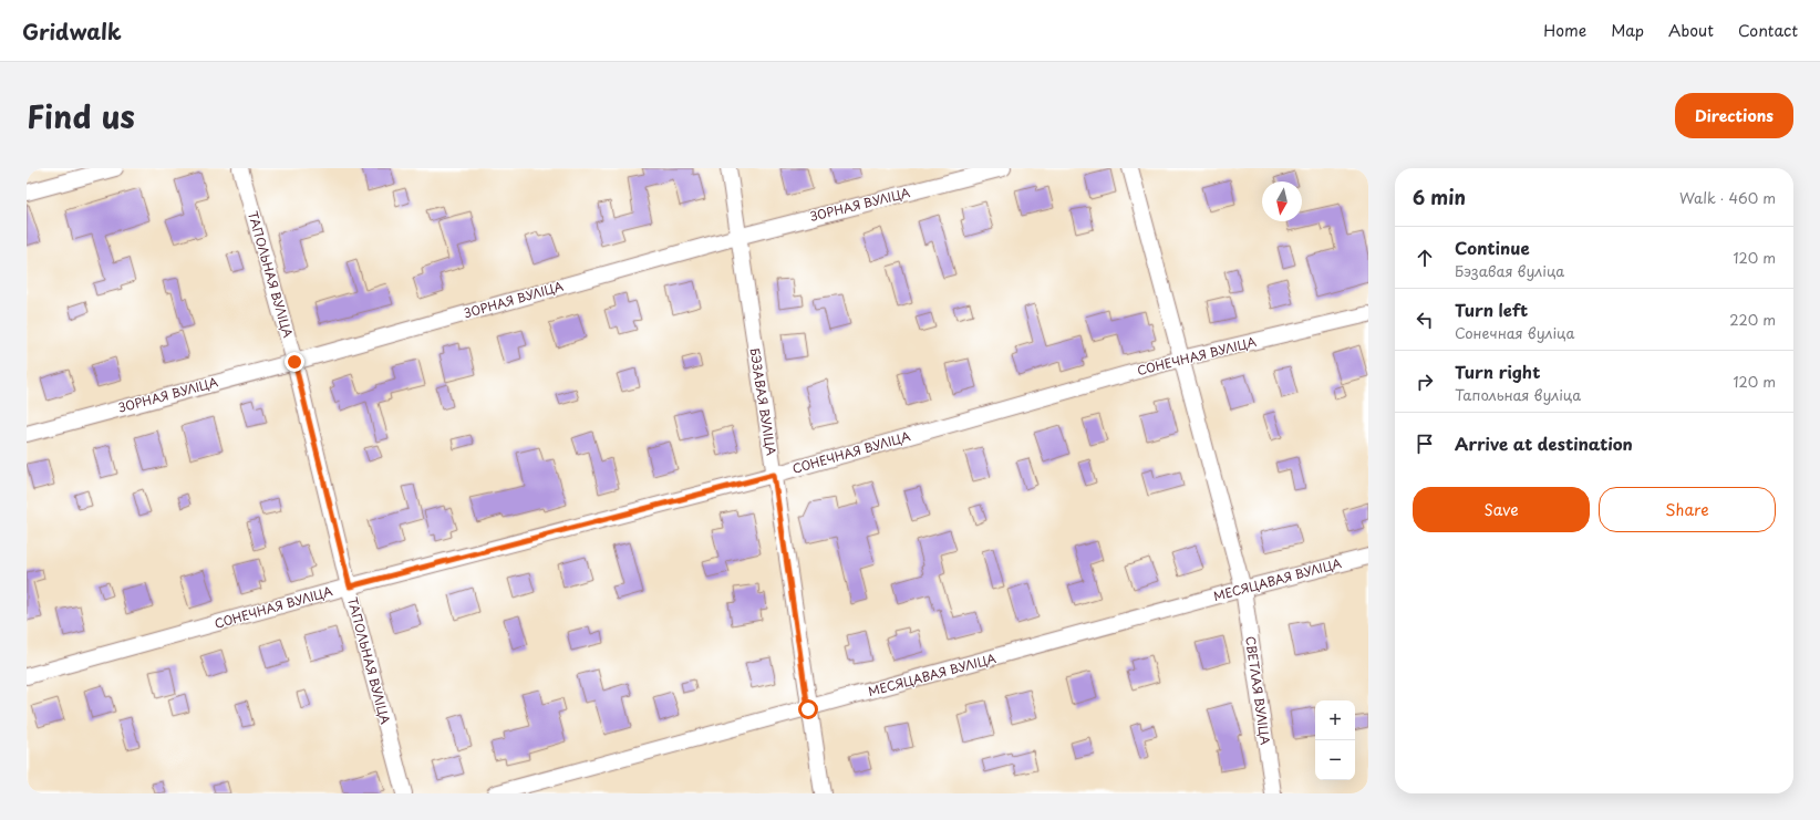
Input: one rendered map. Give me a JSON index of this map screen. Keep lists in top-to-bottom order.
{
  "streets": {
    "street": [
      "ЗОРНАЯ ВУЛІЦА",
      "ТАПОЛЬНАЯ ВУЛІЦА",
      "СОНЕЧНАЯ ВУЛІЦА",
      "БЭЗАВАЯ ВУЛІЦА",
      "МЕСЯЦАВАЯ ВУЛІЦА",
      "СВЕТЛАЯ ВУЛІЦА"
    ]
  },
  "crossings": [
    ["ЗОРНАЯ ВУЛІЦА", "ТАПОЛЬНАЯ ВУЛІЦА"],
    ["ЗОРНАЯ ВУЛІЦА", "БЭЗАВАЯ ВУЛІЦА"],
    ["ТАПОЛЬНАЯ ВУЛІЦА", "СОНЕЧНАЯ ВУЛІЦА"],
    ["СОНЕЧНАЯ ВУЛІЦА", "БЭЗАВАЯ ВУЛІЦА"],
    ["СОНЕЧНАЯ ВУЛІЦА", "СВЕТЛАЯ ВУЛІЦА"],
    ["БЭЗАВАЯ ВУЛІЦА", "МЕСЯЦАВАЯ ВУЛІЦА"],
    ["МЕСЯЦАВАЯ ВУЛІЦА", "СВЕТЛАЯ ВУЛІЦА"]
  ],
  "north": "bottom",
  "page": {
    "header": "Gridwalk",
    "nav": [
      "Home",
      "Map",
      "About",
      "Contact"
    ],
    "title": "Find us",
    "buttons": [
      "Directions",
      ["Save", "Share"]
    ],
    "heading": ["6 min", "Walk · 460 m"],
    "list": [
      ["Continue", "Бэзавая вуліца", "120 m"],
      ["Turn left", "Сонечная вуліца", "220 m"],
      ["Turn right", "Тапольная вуліца", "120 m"],
      "Arrive at destination"
    ],
    "map_buttons": ["+", "−"]
  }
}
